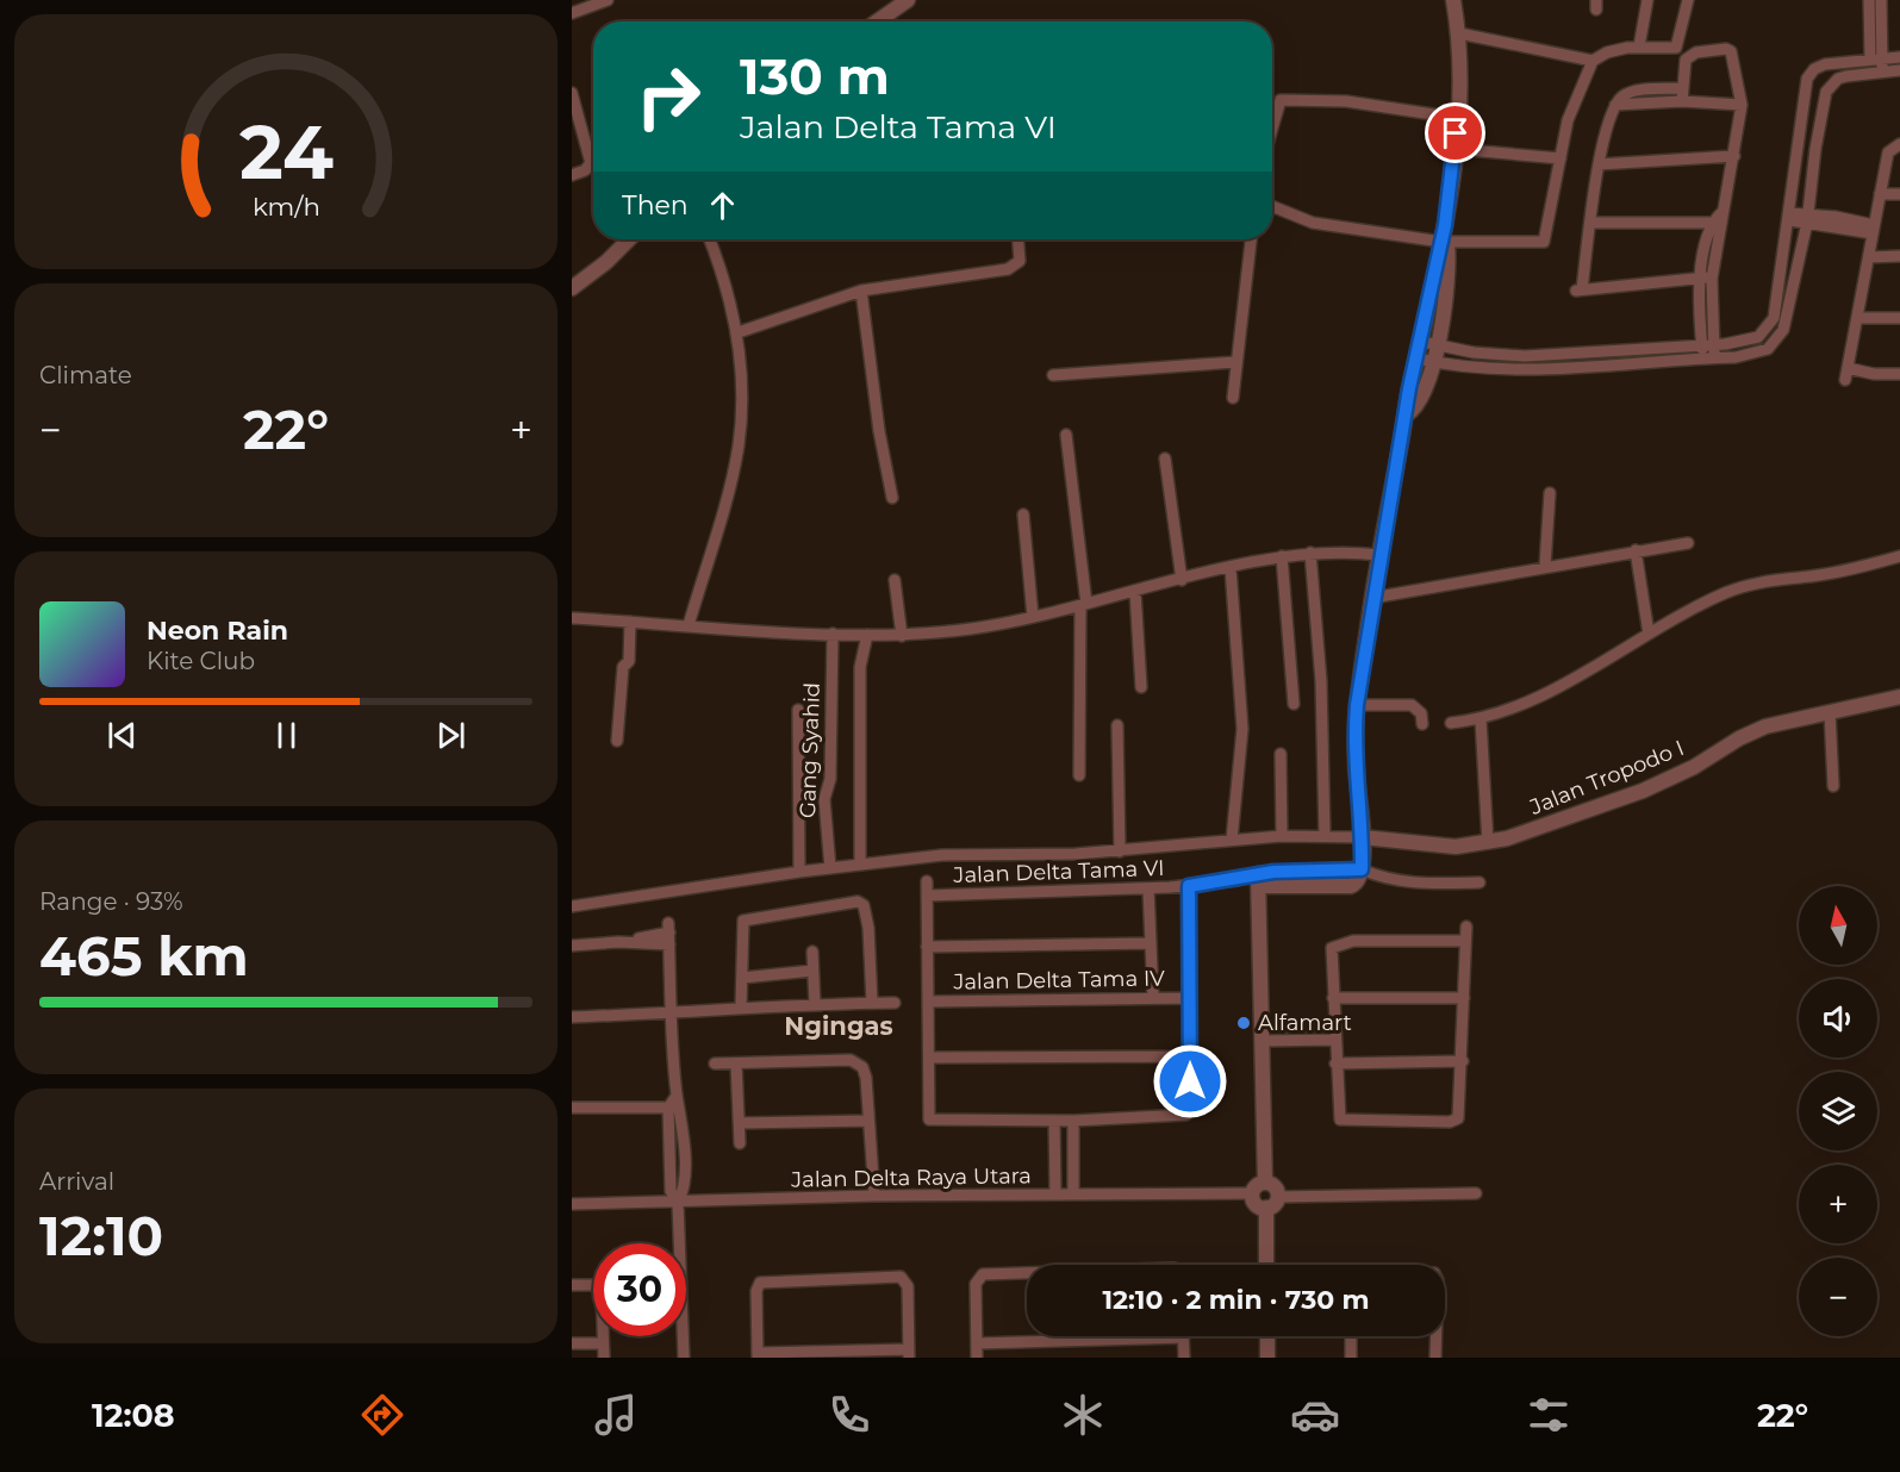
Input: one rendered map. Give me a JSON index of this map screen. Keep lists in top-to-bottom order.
{
  "streets": {
    "street": [
      "Gang Syahid",
      "Jalan Tropodo I",
      "Jalan Delta Tama VI",
      "Jalan Delta Tama IV",
      "Jalan Delta Raya Utara"
    ]
  },
  "districts": ["Ngingas"],
  "places": ["Alfamart"],
  "north": "top",
  "page": {
    "turn": ["130 m", "Jalan Delta Tama VI"],
    "then": "Then",
    "tile": [
      "Climate",
      ["Range · 93%", "465 km"],
      ["Arrival", "12:10"]
    ],
    "heat": ["−", "22°", "+"],
    "song": ["Neon Rain", "Kite Club"],
    "map_buttons": ["+", "−"],
    "limit": "30",
    "trip": "12:10 · 2 min · 730 m",
    "tabs": ["12:08", "22°"],
    "gauge": ["24", "km/h"]
  }
}
